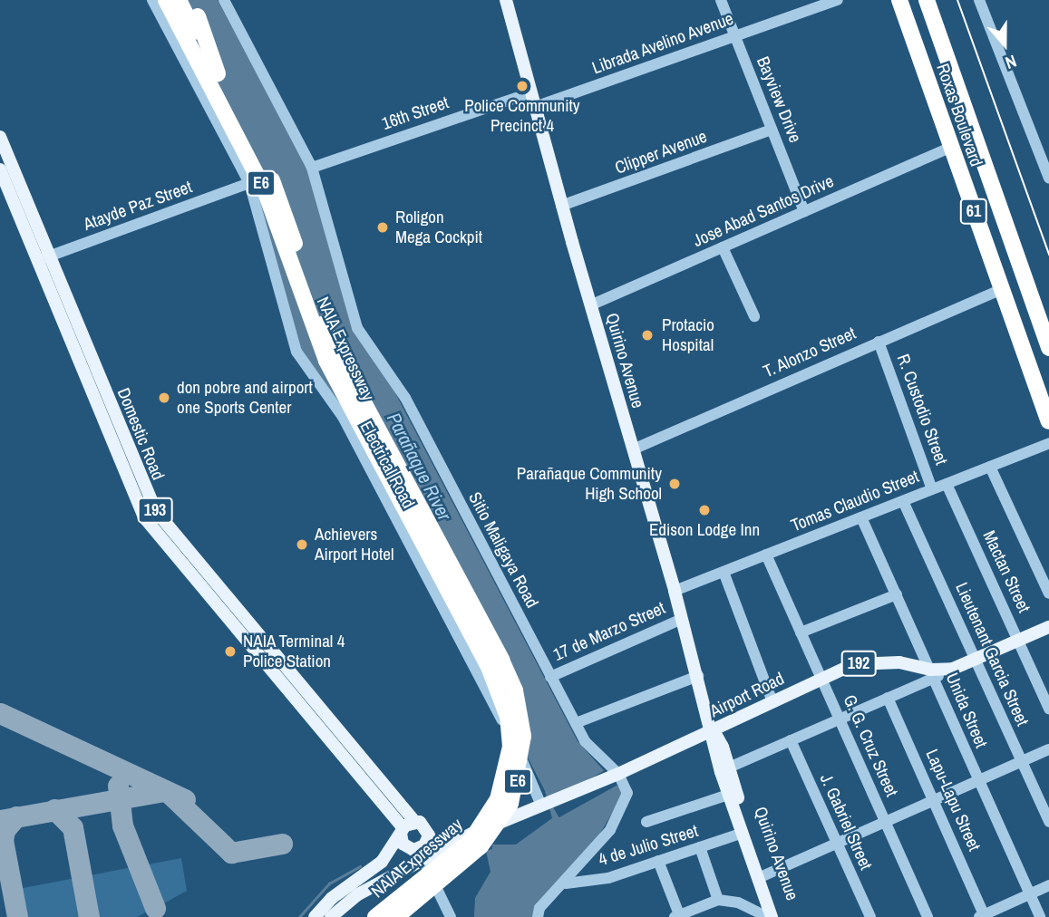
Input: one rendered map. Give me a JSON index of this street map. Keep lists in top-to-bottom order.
{
  "streets": {
    "highway": [
      "Roxas Boulevard",
      "E6",
      "61",
      "NAIA Expressway"
    ],
    "main road": [
      "Quirino Avenue",
      "Domestic Road",
      "193",
      "192",
      "Airport Road"
    ],
    "street": [
      "Librada Avelino Avenue",
      "Bayview Drive",
      "16th Street",
      "Clipper Avenue",
      "Atayde Paz Street",
      "Jose Abad Santos Drive",
      "T. Alonzo Street",
      "R. Custodio Street",
      "Electrical Road",
      "Tomas Claudio Street",
      "Sitio Maligaya Road",
      "Mactan Street",
      "17 de Marzo Street",
      "Lieutenant Garcia Street",
      "Unida Street",
      "G. G. Cruz Street",
      "Lapu-Lapu Street",
      "J. Gabriel Street",
      "4 de Julio Street"
    ]
  },
  "crossings": [
    ["Librada Avelino Avenue", "Bayview Drive"],
    ["Librada Avelino Avenue", "Quirino Avenue"],
    ["Bayview Drive", "Clipper Avenue"],
    ["Bayview Drive", "Jose Abad Santos Drive"],
    ["16th Street", "Quirino Avenue"],
    ["16th Street", "Sitio Maligaya Road"],
    ["Roxas Boulevard", "Jose Abad Santos Drive"],
    ["Roxas Boulevard", "T. Alonzo Street"],
    ["Clipper Avenue", "Quirino Avenue"],
    ["Atayde Paz Street", "Domestic Road"],
    ["Atayde Paz Street", "Electrical Road"],
    ["Jose Abad Santos Drive", "Quirino Avenue"],
    ["T. Alonzo Street", "Quirino Avenue"],
    ["T. Alonzo Street", "R. Custodio Street"],
    ["Quirino Avenue", "Tomas Claudio Street"],
    ["Quirino Avenue", "17 de Marzo Street"],
    ["Quirino Avenue", "Airport Road"],
    ["Quirino Avenue", "4 de Julio Street"],
    ["R. Custodio Street", "Tomas Claudio Street"],
    ["Electrical Road", "Airport Road"],
    ["Tomas Claudio Street", "Mactan Street"],
    ["Tomas Claudio Street", "Lieutenant Garcia Street"],
    ["Tomas Claudio Street", "Unida Street"],
    ["Tomas Claudio Street", "G. G. Cruz Street"],
    ["Sitio Maligaya Road", "17 de Marzo Street"],
    ["Sitio Maligaya Road", "Airport Road"],
    ["Mactan Street", "Airport Road"],
    ["Lieutenant Garcia Street", "Airport Road"],
    ["Airport Road", "Unida Street"],
    ["Airport Road", "G. G. Cruz Street"]
  ],
  "water": ["Parañaque River"],
  "places": [
    "Police Community Precinct 4",
    "Roligon Mega Cockpit",
    "Protacio Hospital",
    "don pobre and airport one Sports Center",
    "Parañaque Community High School",
    "Edison Lodge Inn",
    "Achievers Airport Hotel",
    "NAIA Terminal 4 Police Station"
  ],
  "north": "bottom"
}
